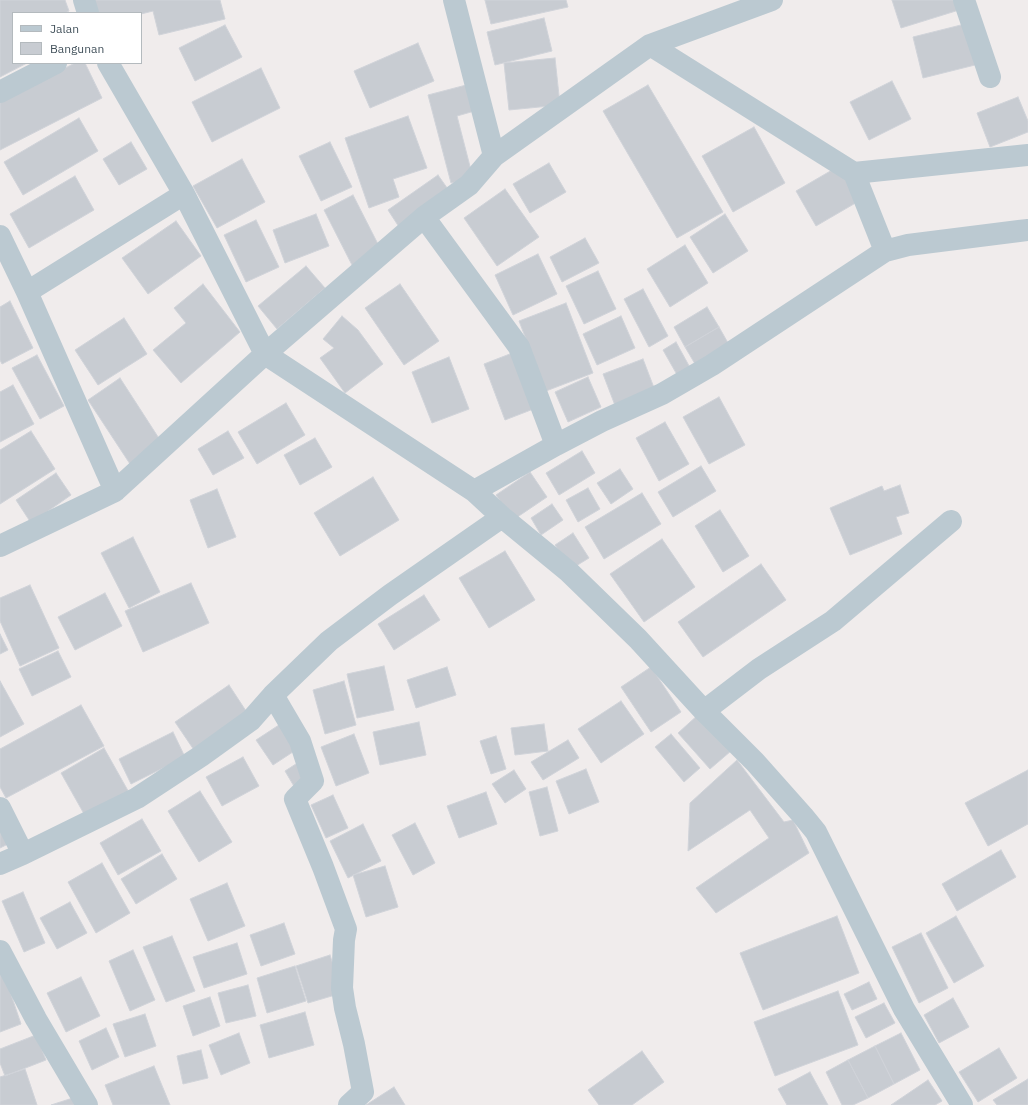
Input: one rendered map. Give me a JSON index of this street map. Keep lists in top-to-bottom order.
{
  "legend": ["Jalan", "Bangunan"]
}
